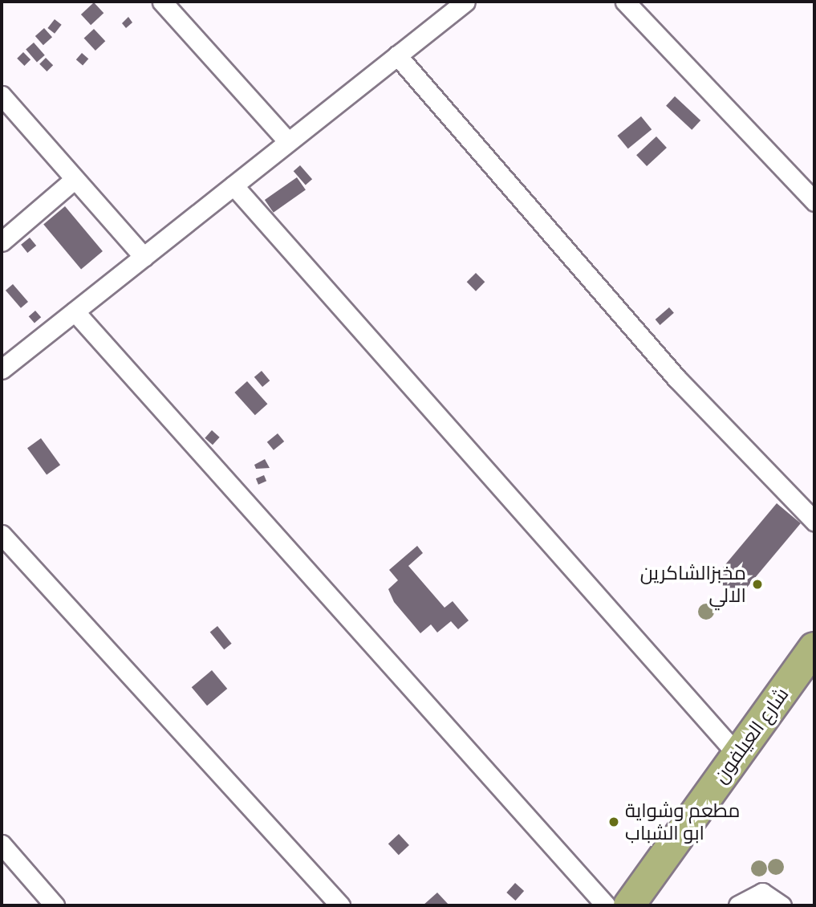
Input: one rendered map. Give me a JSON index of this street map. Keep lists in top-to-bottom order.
{
  "streets": {
    "highway": ["شارع العيلفون"]
  },
  "places": ["مخبزالشاكرين الالي", "مطعم وشواية ابو الشباب"]
}
